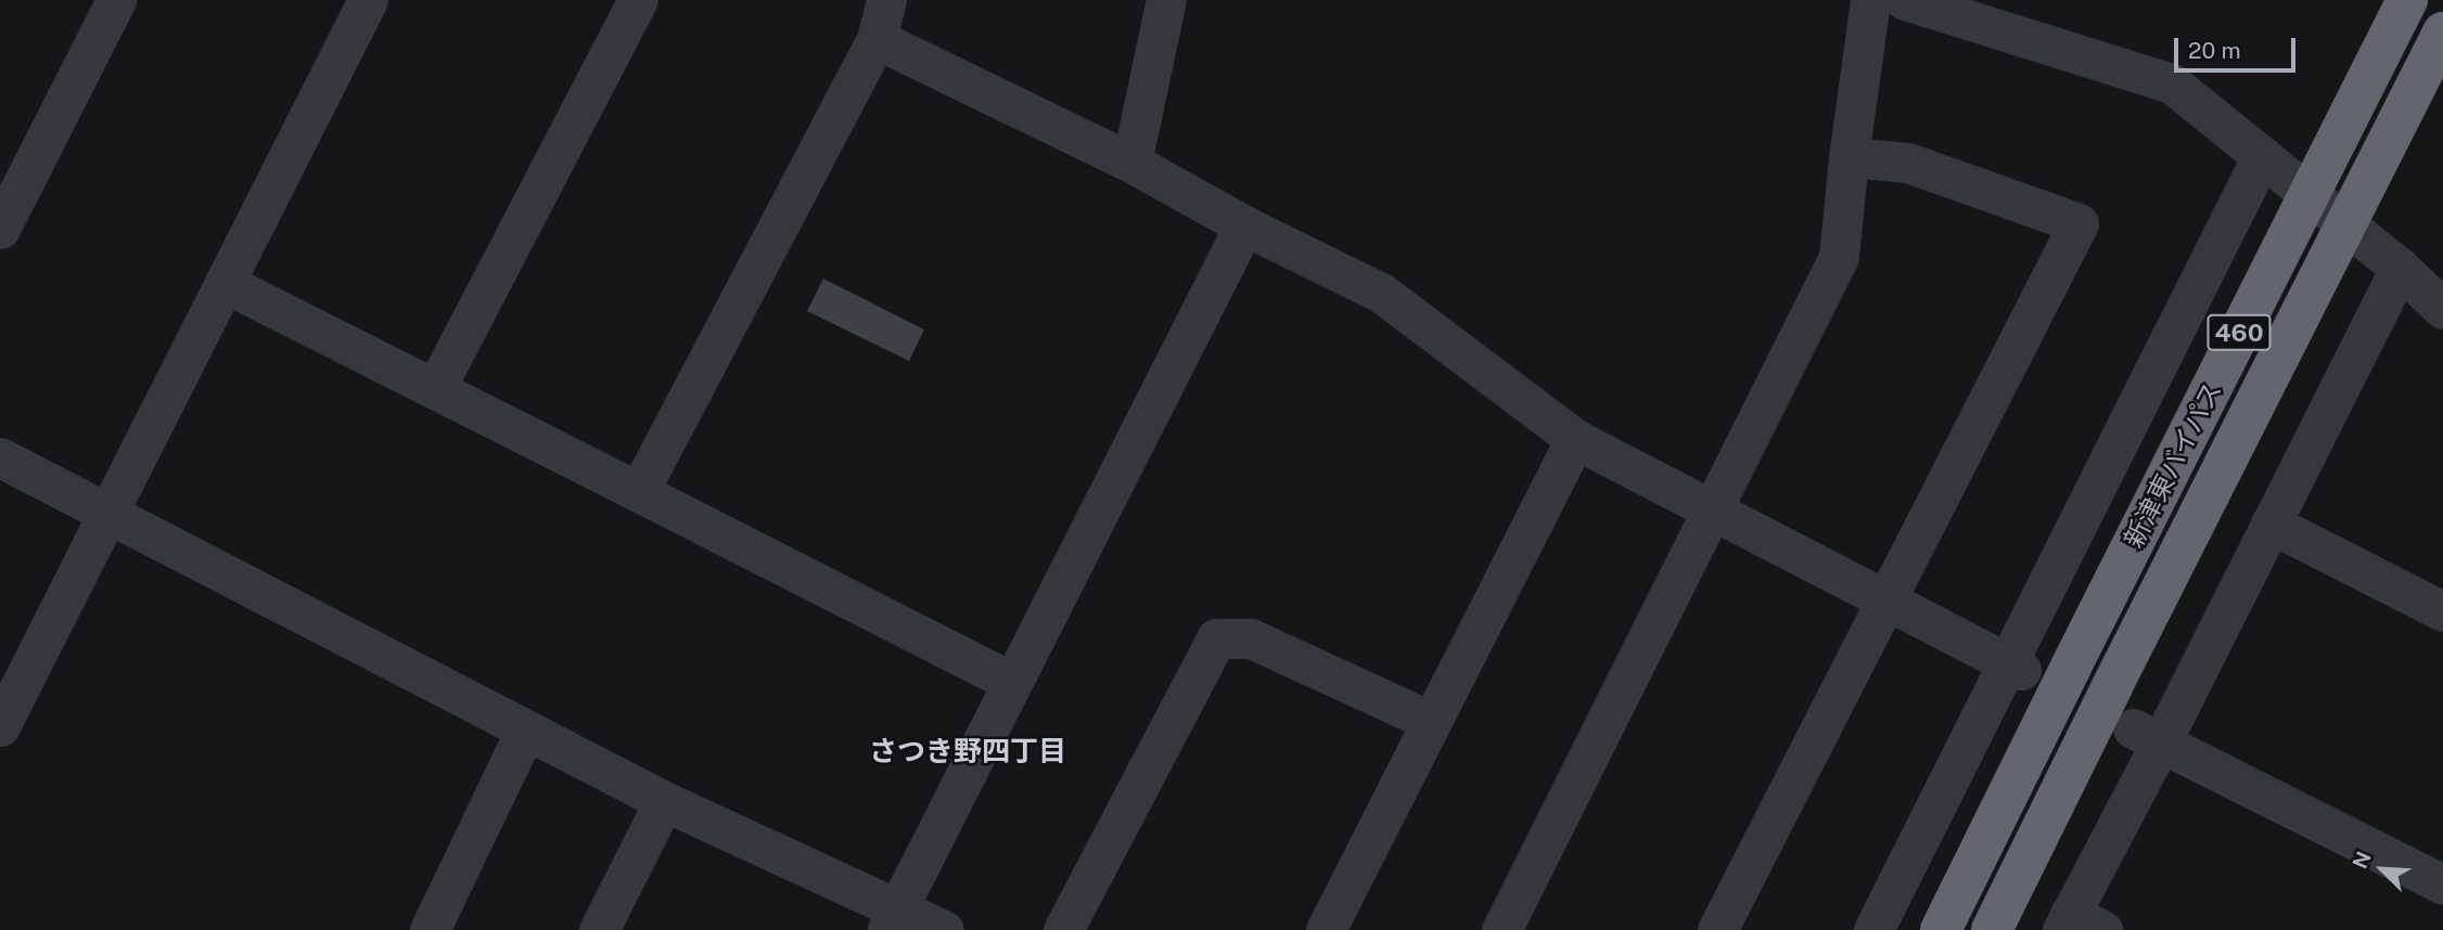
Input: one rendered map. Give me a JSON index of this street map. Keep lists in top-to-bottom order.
{
  "streets": {
    "highway": ["460", "新津東バイパス"]
  },
  "districts": ["さつき野四丁目"],
  "scale_bar": "20 m",
  "north": "top left"
}
